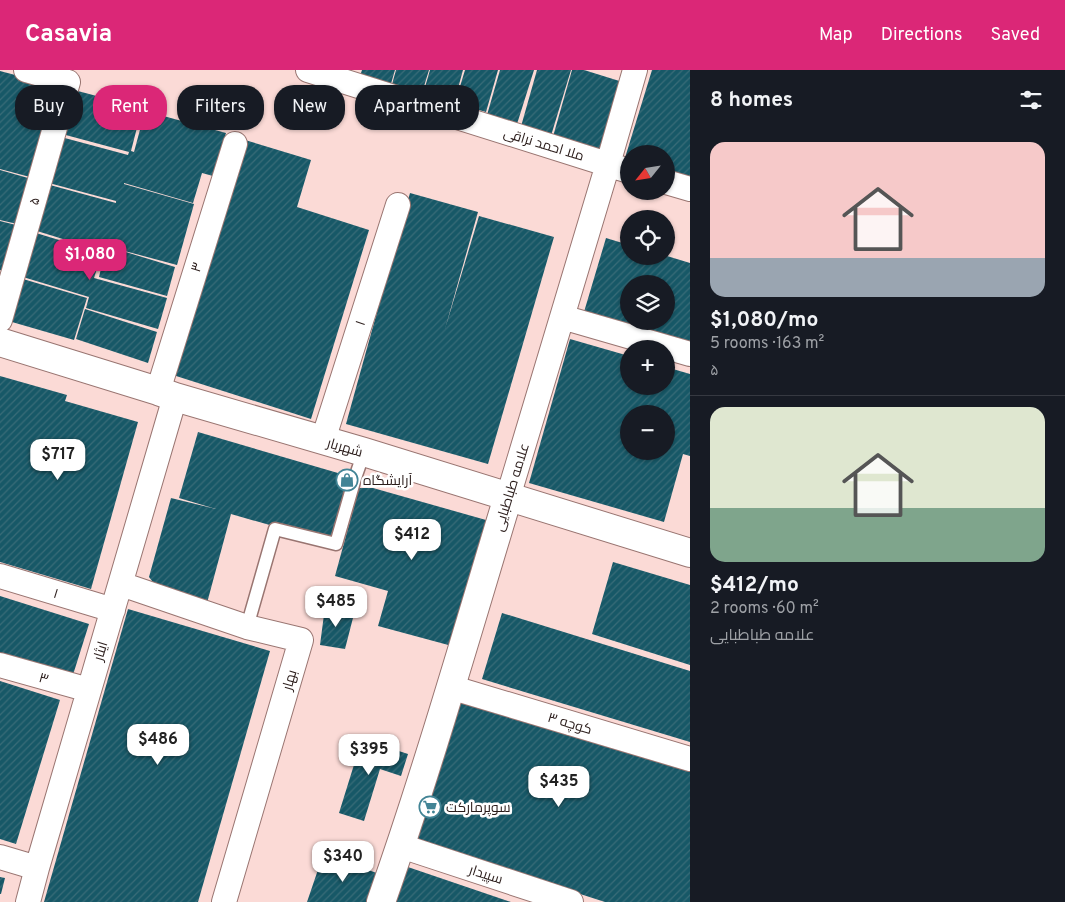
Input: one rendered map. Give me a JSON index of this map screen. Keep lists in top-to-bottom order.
{
  "streets": {
    "main road": ["شهریار", "علامه طباطبایی"],
    "street": [
      "ملا احمد نراقی",
      "۵",
      "۳",
      "۱",
      "ایثار",
      "بهار",
      "کوچه ۳",
      "سپیدار"
    ]
  },
  "crossings": [
    ["ملا احمد نراقی", "علامه طباطبایی"],
    ["۳", "شهریار"],
    ["۳", "ایثار"],
    ["۱", "شهریار"],
    ["۱", "ایثار"],
    ["شهریار", "علامه طباطبایی"],
    ["شهریار", "ایثار"],
    ["علامه طباطبایی", "کوچه ۳"],
    ["علامه طباطبایی", "سپیدار"],
    ["ایثار", "بهار"]
  ],
  "places": {
    "shop": ["آرایشگاه"],
    "supermarket": ["سوپرمارکت"]
  },
  "north": "bottom left",
  "page": {
    "header": "Casavia",
    "nav": ["Map", "Directions", "Saved"],
    "heading": "8 homes",
    "chip": [
      "Buy",
      "Rent",
      "Filters",
      "New",
      "Apartment"
    ],
    "list": [
      {
        "name": "$1,080/mo",
        "note": "5 rooms · 163 m² · ۵"
      },
      {
        "name": "$412/mo",
        "note": "2 rooms · 60 m² · علامه طباطبایی"
      }
    ],
    "map_buttons": ["+", "−"],
    "price": [
      "$1,080",
      "$717",
      "$412",
      "$485",
      "$486",
      "$395",
      "$435",
      "$340"
    ]
  }
}
